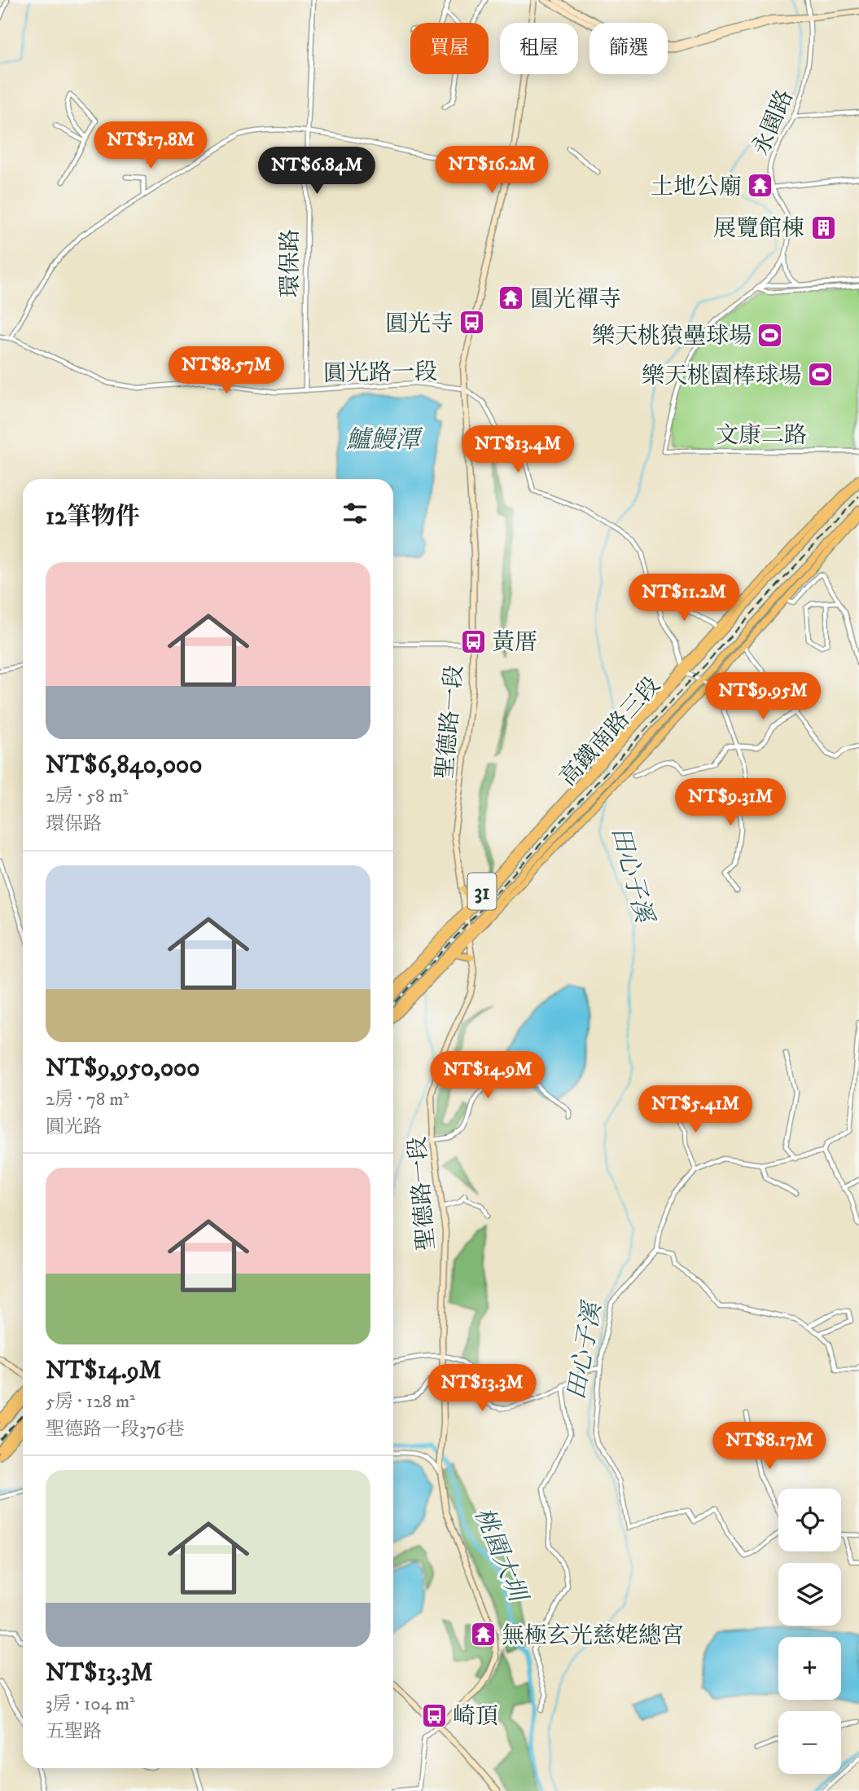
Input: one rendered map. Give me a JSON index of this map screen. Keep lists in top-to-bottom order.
{
  "streets": {
    "main road": ["高鐵南路三段", "31"],
    "street": [
      "永園路",
      "環保路",
      "圓光路一段",
      "文康二路",
      "聖德路一段"
    ]
  },
  "crossings": [
    ["永園路", "文康二路"],
    ["環保路", "圓光路一段"],
    ["圓光路一段", "聖德路一段"],
    ["聖德路一段", "高鐵南路三段"]
  ],
  "water": ["鱸鰻潭", "田心子溪", "桃園大圳"],
  "places": {
    "temple": ["土地公廟", "圓光禪寺", "無極玄光慈姥總宮"],
    "building": ["展覽館棟"],
    "bus stop": ["圓光寺", "黃厝", "崎頂"],
    "sports": ["樂天桃猿壘球場", "樂天桃園棒球場"]
  },
  "page": {
    "chip": ["買屋", "租屋", "篩選"],
    "price": [
      "NT$17.8M",
      "NT$16.2M",
      "NT$6.84M",
      "NT$8.57M",
      "NT$13.4M",
      "NT$11.2M",
      "NT$9.95M",
      "NT$9.31M",
      "NT$14.9M",
      "NT$5.41M",
      "NT$13.3M",
      "NT$8.17M"
    ],
    "heading": "12筆物件",
    "list": [
      {
        "name": "NT$6,840,000",
        "note": "2房 · 58 m² · 環保路"
      },
      {
        "name": "NT$9,950,000",
        "note": "2房 · 78 m² · 圓光路"
      },
      {
        "name": "NT$14.9M",
        "note": "5房 · 128 m² · 聖德路一段376巷"
      },
      {
        "name": "NT$13.3M",
        "note": "3房 · 104 m² · 五聖路"
      }
    ],
    "map_buttons": ["+", "−"]
  }
}
